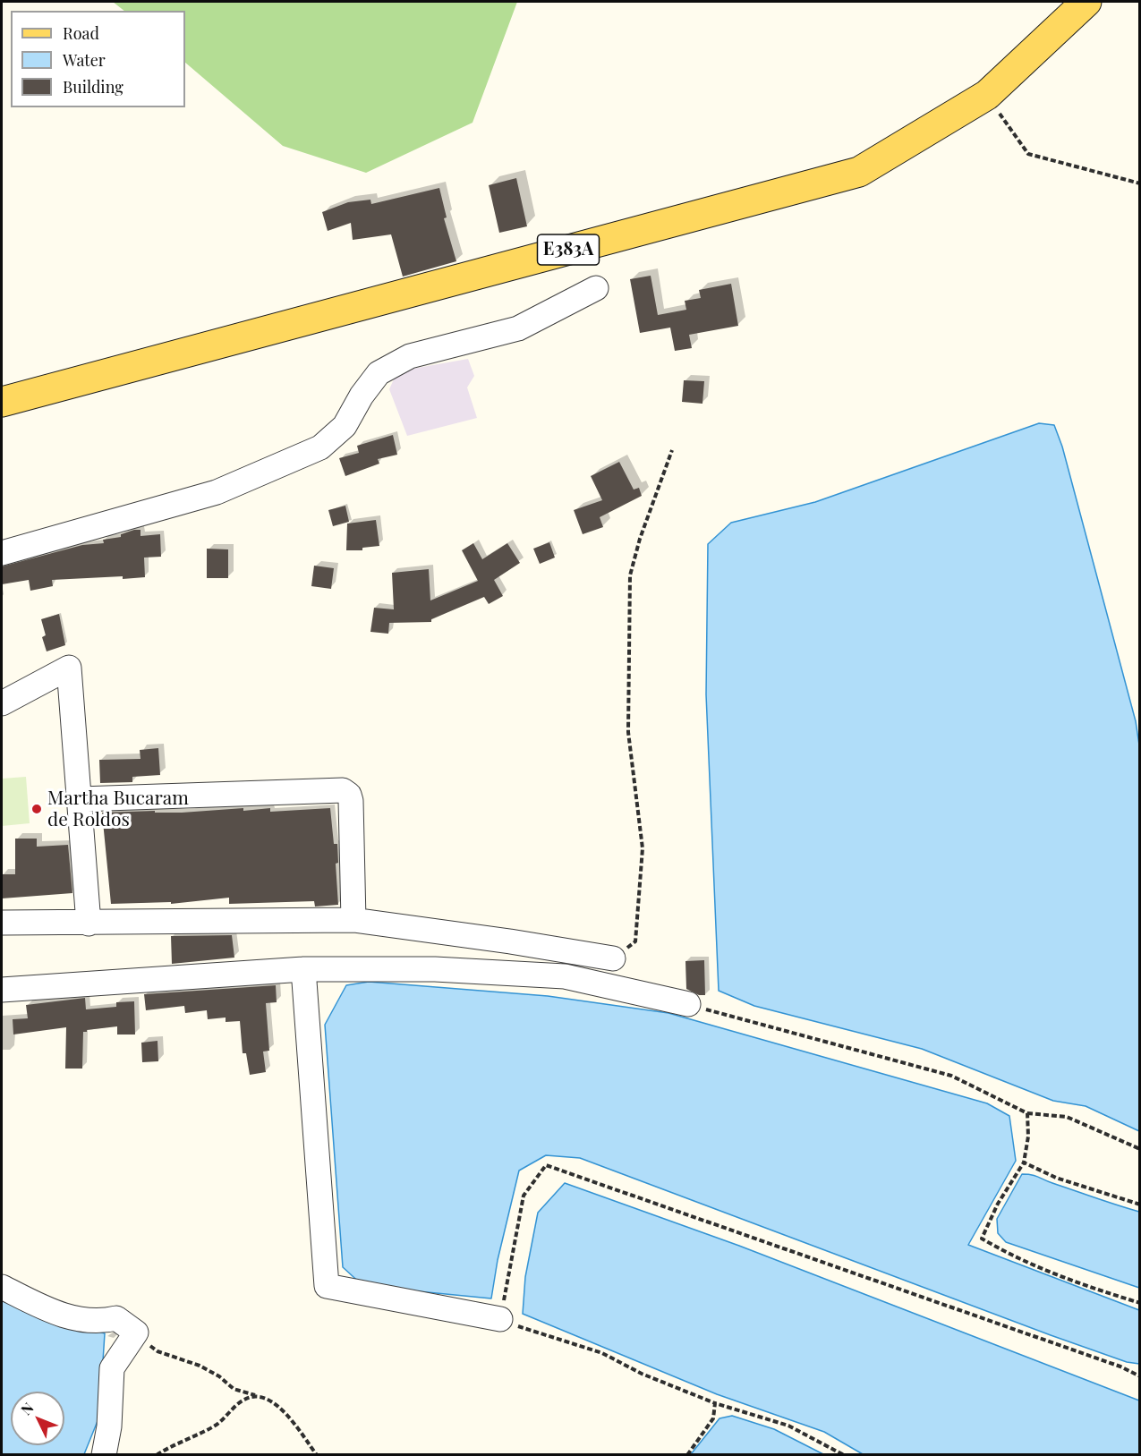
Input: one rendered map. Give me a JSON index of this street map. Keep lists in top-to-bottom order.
{
  "streets": {
    "main road": ["E383A"]
  },
  "places": ["Martha Bucaram de Roldos"],
  "legend": ["Road", "Water", "Building"],
  "north": "top left"
}
